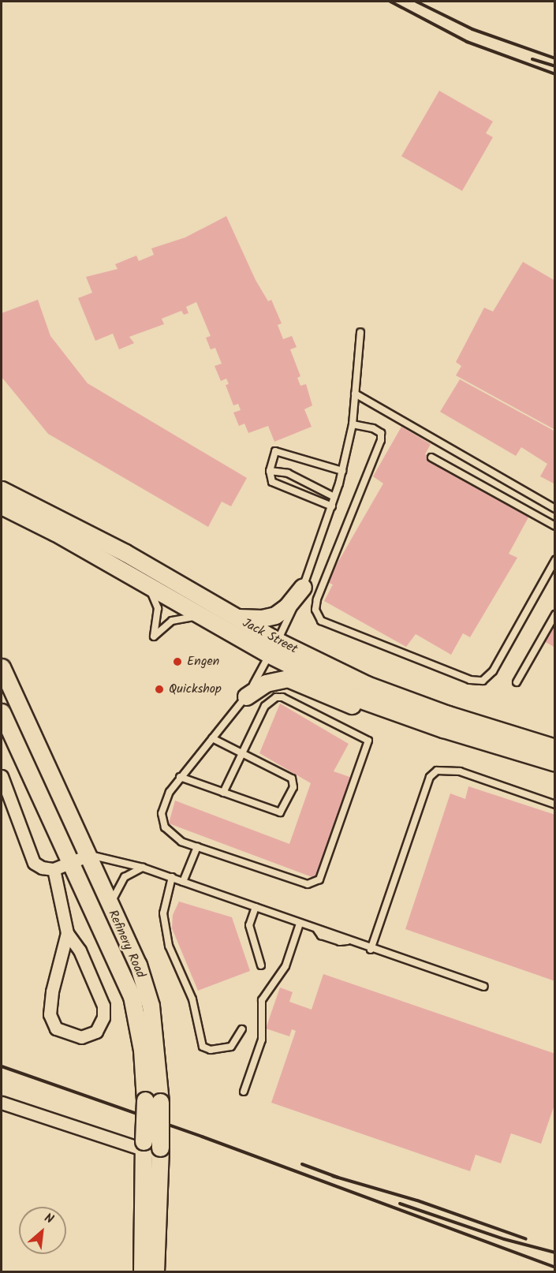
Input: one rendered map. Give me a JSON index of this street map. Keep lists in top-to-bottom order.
{
  "streets": {
    "main road": ["Jack Street", "Refinery Road"]
  },
  "places": ["Engen", "Quickshop"],
  "north": "top right"
}
